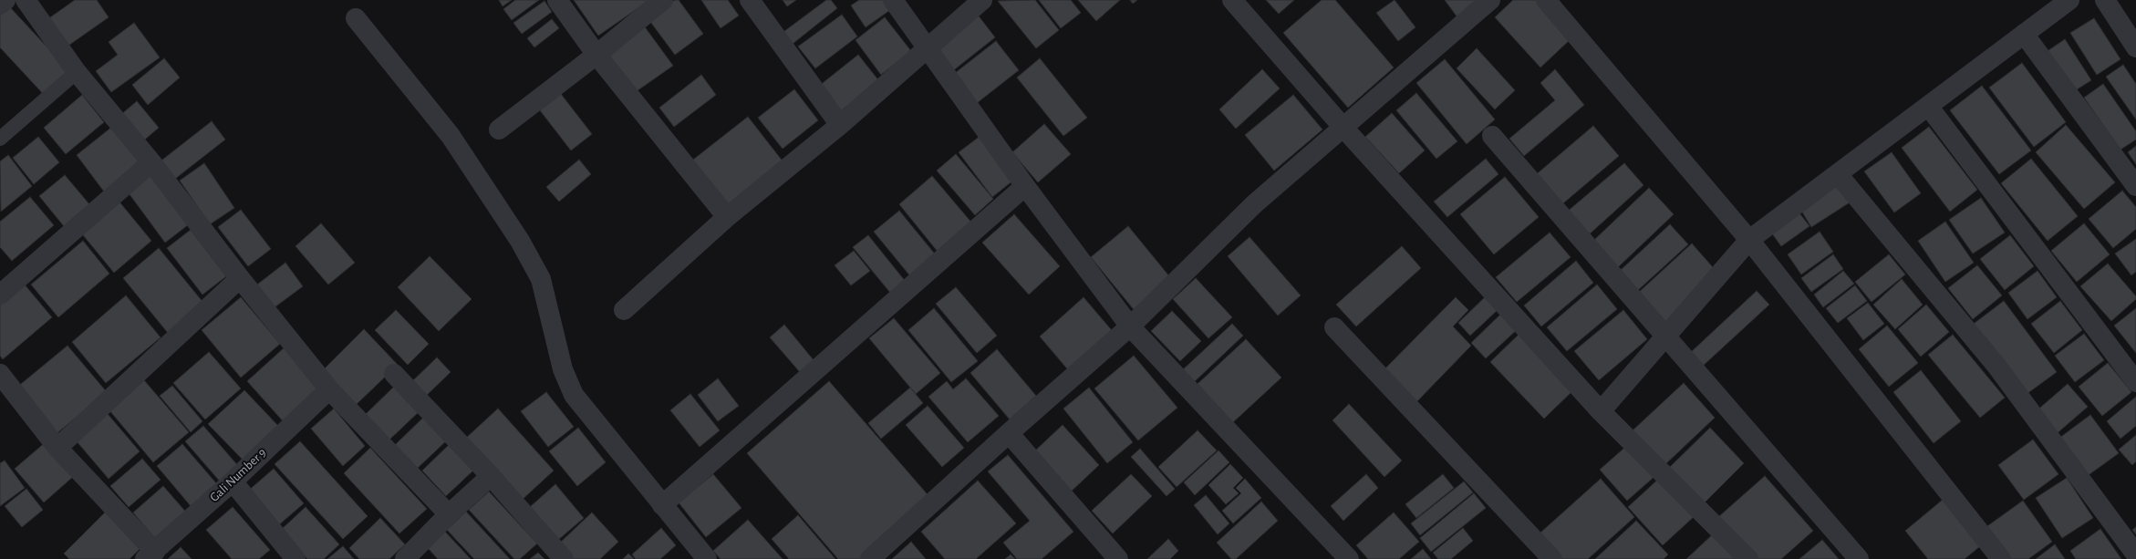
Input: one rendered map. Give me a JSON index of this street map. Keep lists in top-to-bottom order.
{
  "streets": {
    "street": ["Gali Number 9"]
  }
}
